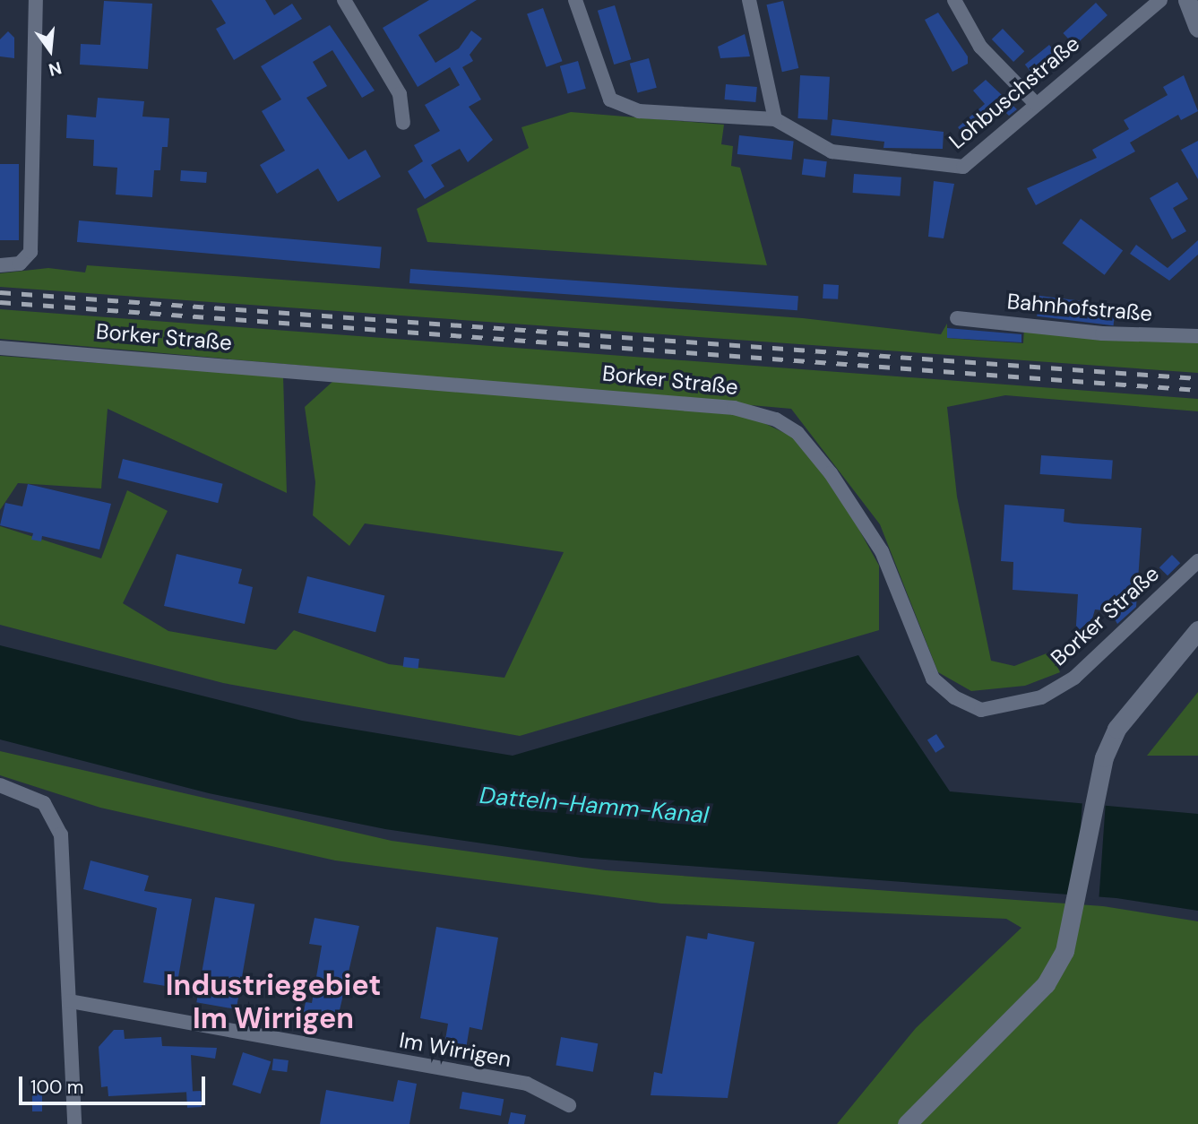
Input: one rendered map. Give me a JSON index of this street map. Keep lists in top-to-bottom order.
{
  "streets": {
    "street": [
      "Lohbuschstraße",
      "Bahnhofstraße",
      "Borker Straße",
      "Im Wirrigen"
    ]
  },
  "districts": ["Industriegebiet Im Wirrigen"],
  "water": ["Datteln-Hamm-Kanal"],
  "scale_bar": "100 m",
  "north": "bottom"
}
